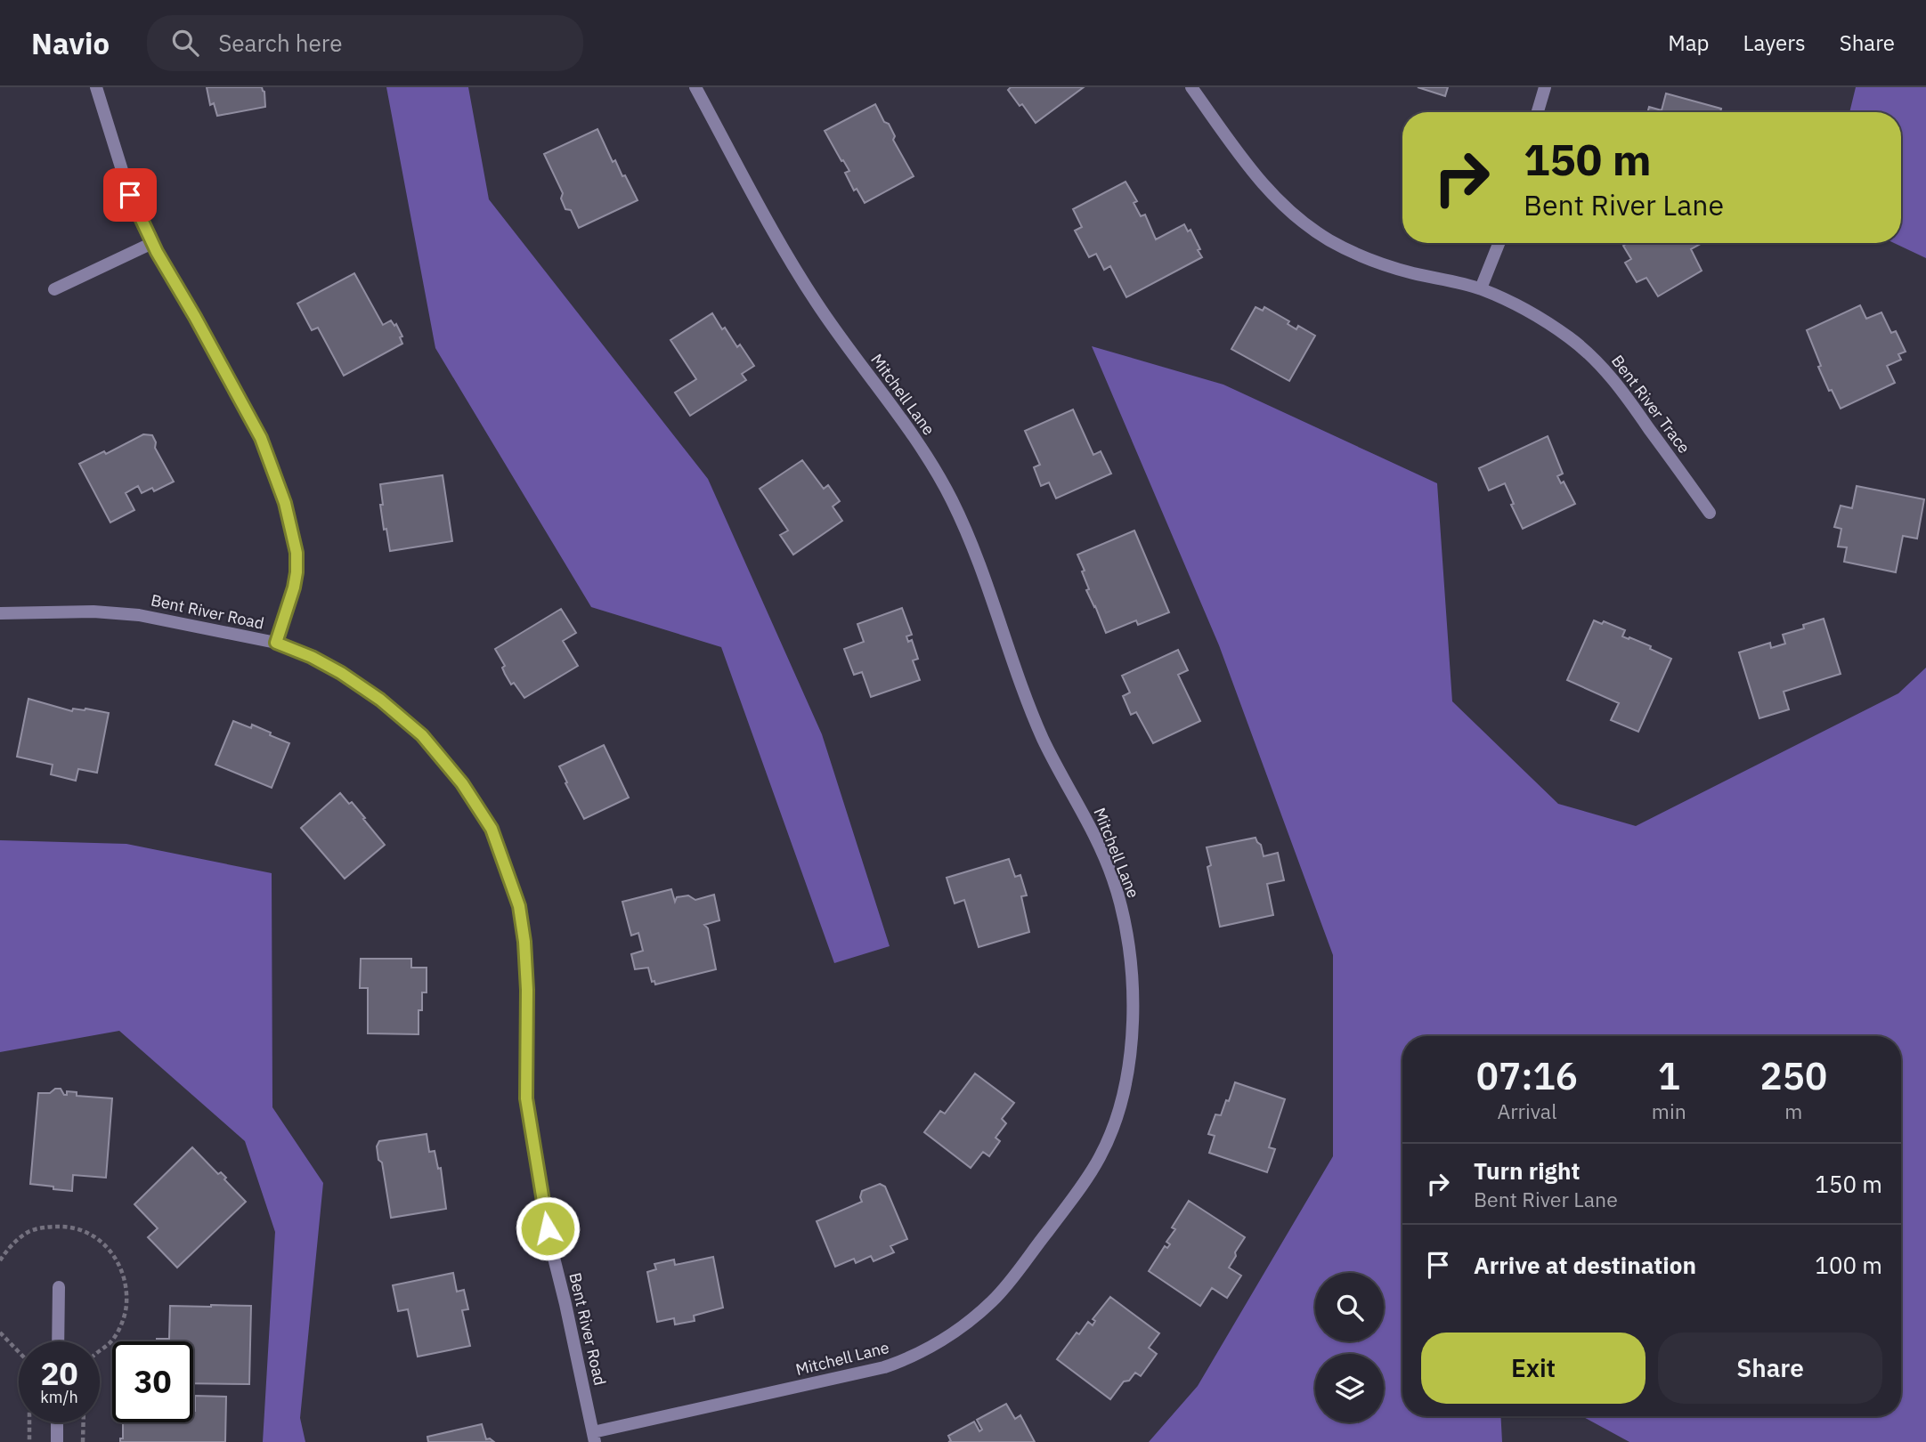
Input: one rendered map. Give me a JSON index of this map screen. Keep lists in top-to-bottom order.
{
  "streets": {
    "street": ["Mitchell Lane", "Bent River Trace", "Bent River Road"]
  },
  "crossings": [
    ["Mitchell Lane", "Bent River Road"]
  ],
  "page": {
    "header": "Navio",
    "search": "Search here",
    "nav": ["Map", "Layers", "Share"],
    "turn": ["150 m", "Bent River Lane"],
    "eta": [
      "07:16",
      "Arrival",
      "1",
      "min",
      "250",
      "m"
    ],
    "list": [
      {
        "name": "Turn right",
        "note": "Bent River Lane",
        "value": "150 m"
      },
      {
        "name": "Arrive at destination",
        "value": "100 m"
      }
    ],
    "buttons": ["Exit", "Share"],
    "speed": "20 km/h",
    "limit": "30"
  }
}
